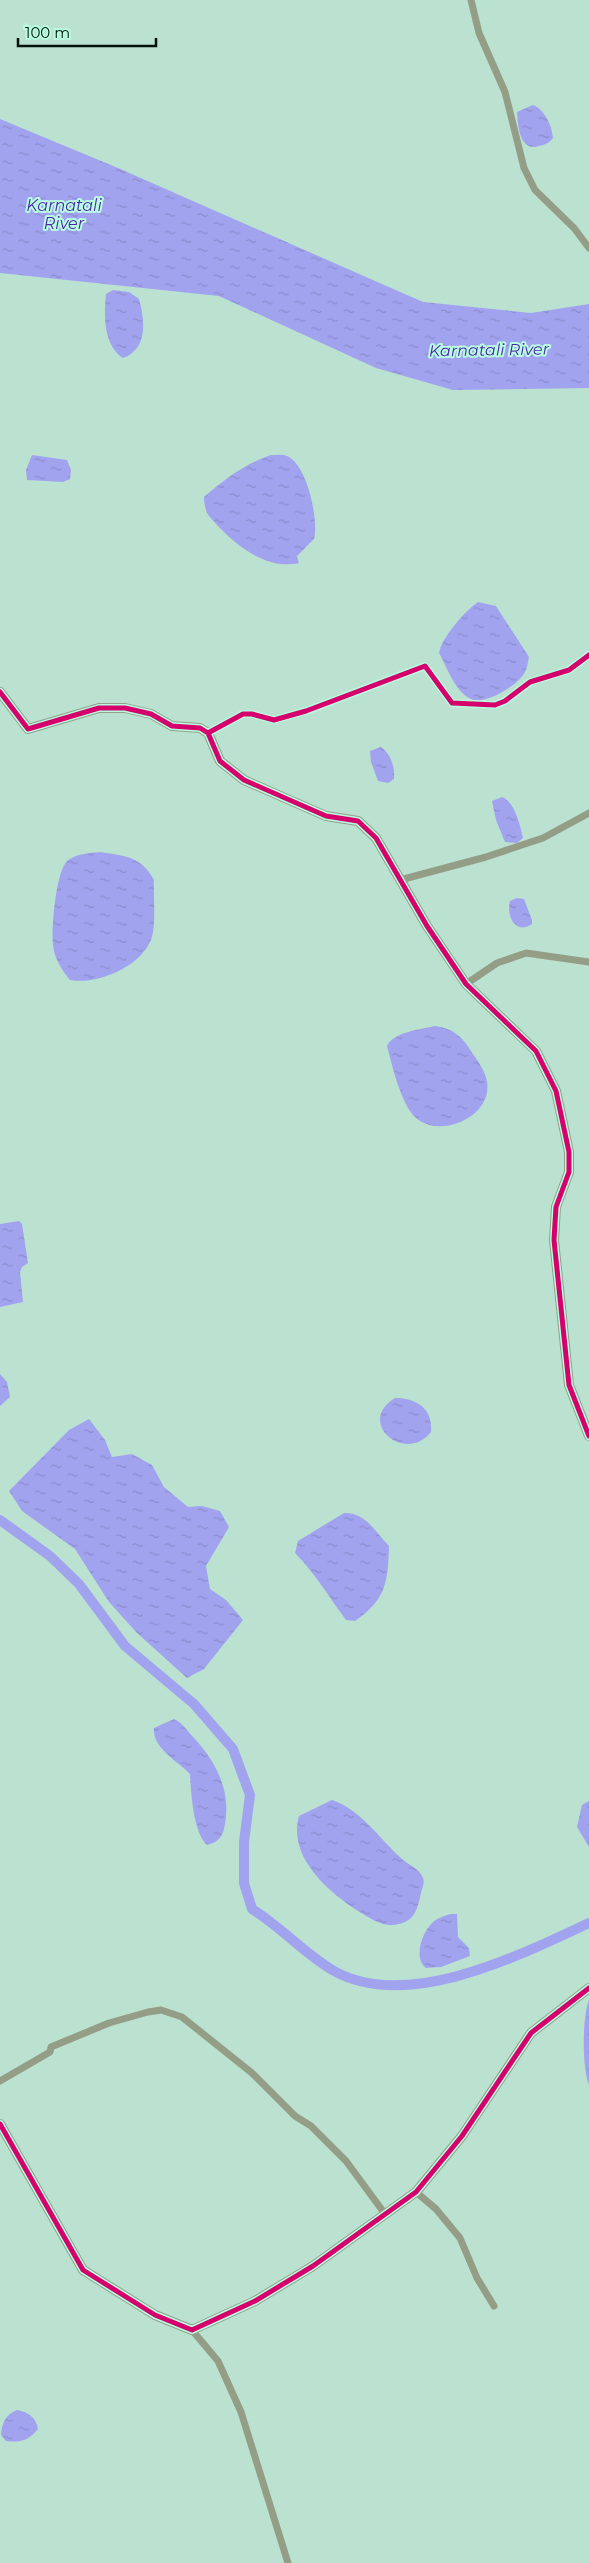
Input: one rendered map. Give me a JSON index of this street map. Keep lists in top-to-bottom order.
{
  "water": ["Karnatali River"],
  "scale_bar": "100 m"
}
